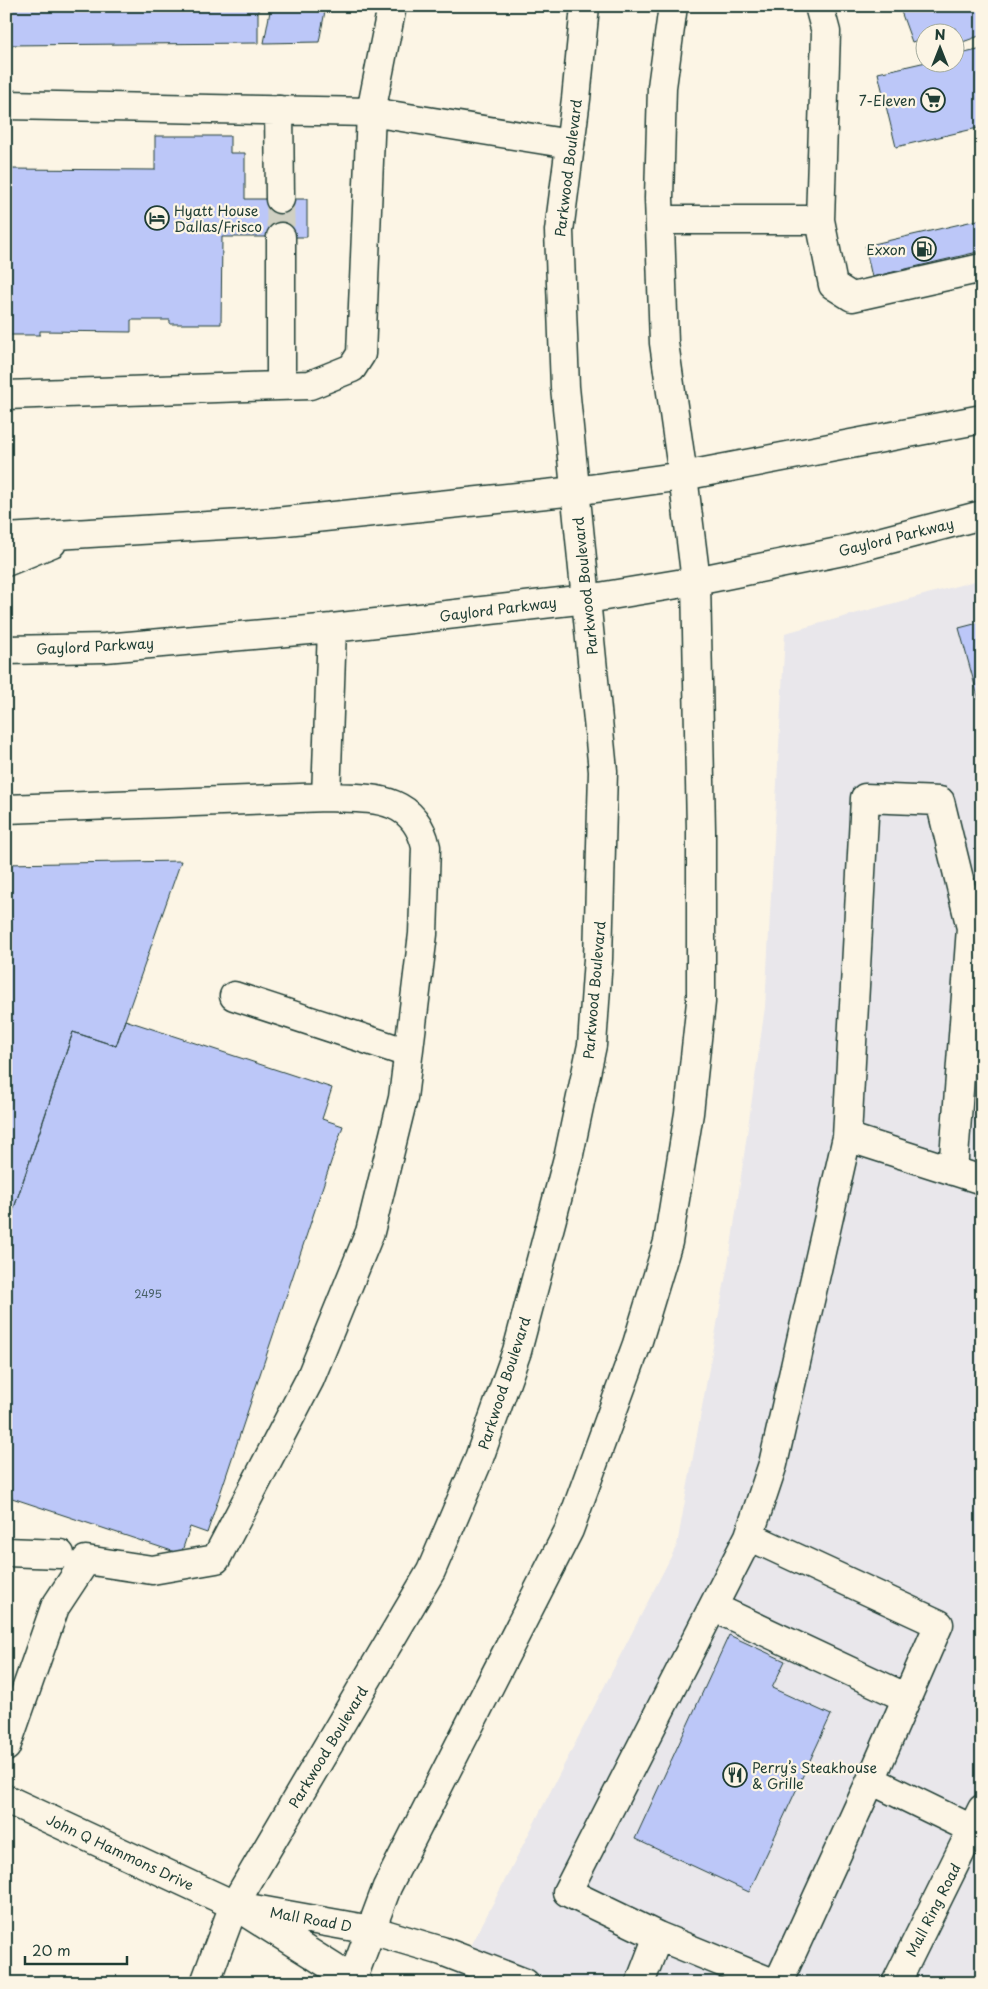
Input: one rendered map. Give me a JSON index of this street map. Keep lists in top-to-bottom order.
{
  "streets": {
    "main road": [
      "Parkwood Boulevard",
      "Gaylord Parkway",
      "John Q Hammons Drive",
      "Mall Ring Road",
      "Mall Road D"
    ]
  },
  "crossings": [
    ["Parkwood Boulevard", "Gaylord Parkway"],
    ["Parkwood Boulevard", "John Q Hammons Drive"],
    ["Parkwood Boulevard", "Mall Road D"],
    ["John Q Hammons Drive", "Mall Road D"]
  ],
  "places": {
    "supermarket": ["7-Eleven"],
    "hotel": ["Hyatt House Dallas/Frisco"],
    "fuel station": ["Exxon"],
    "restaurant": ["Perry’s Steakhouse & Grille"]
  },
  "house_numbers": ["2495"],
  "scale_bar": "20 m",
  "north": "top"
}
